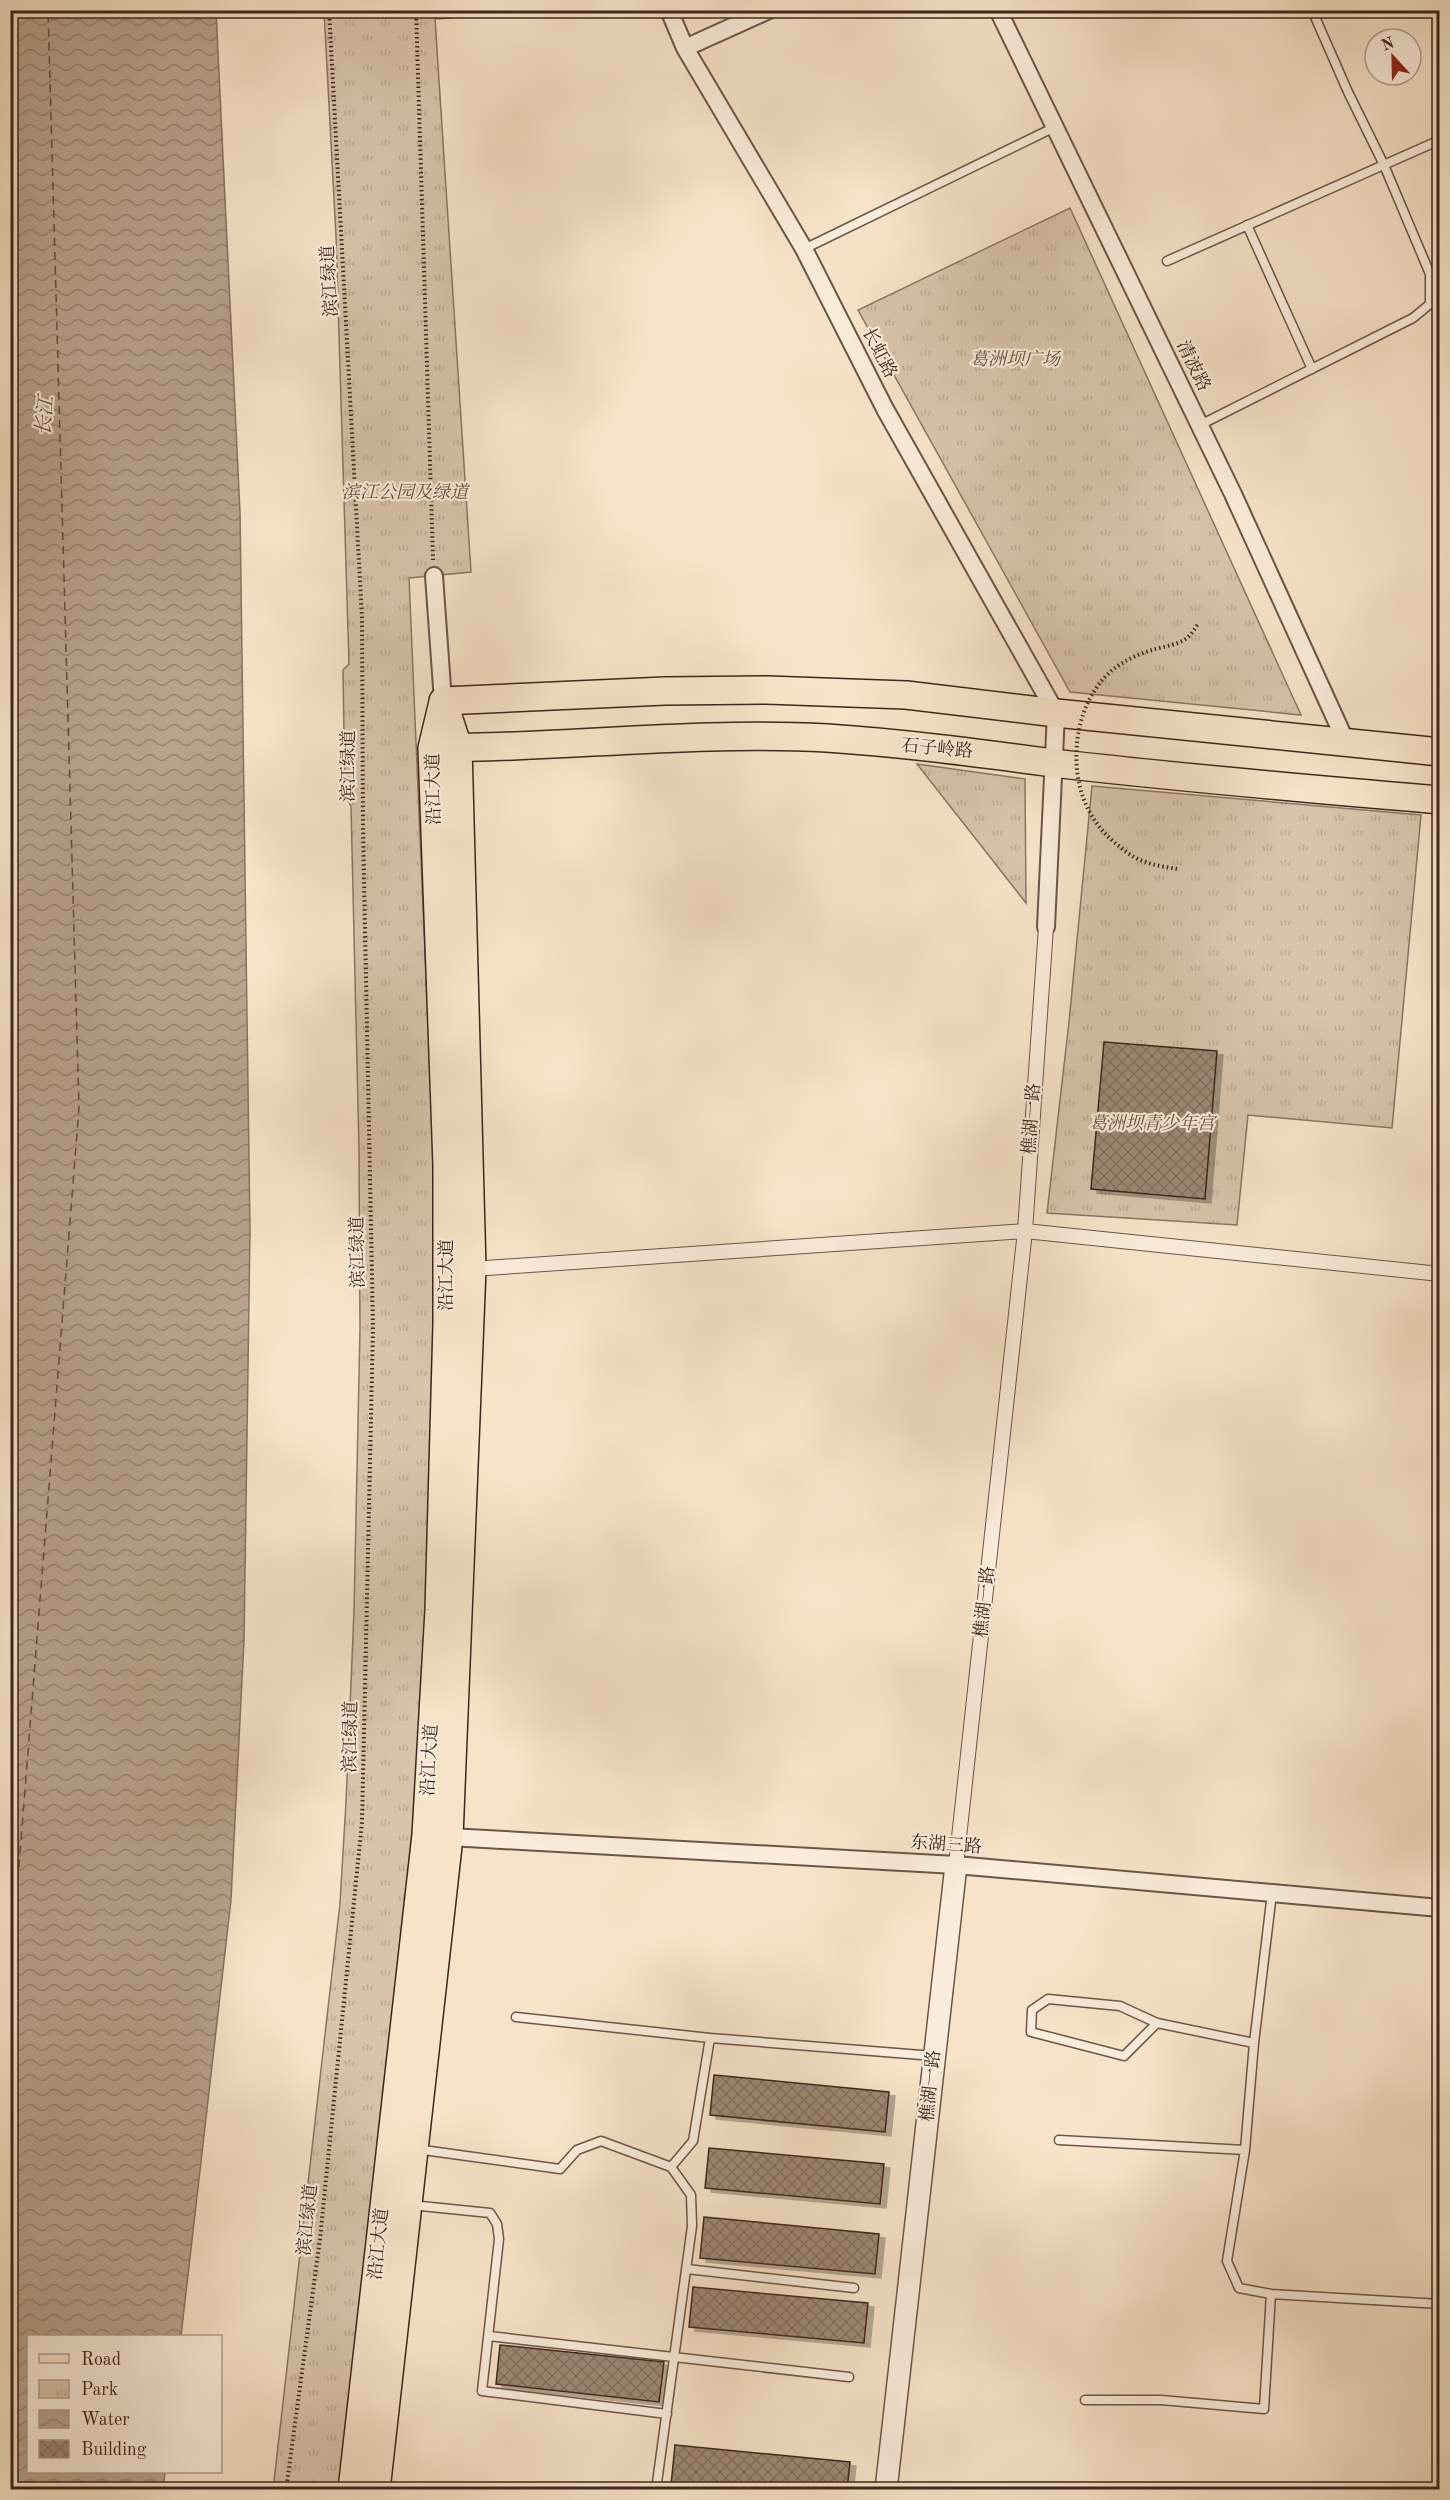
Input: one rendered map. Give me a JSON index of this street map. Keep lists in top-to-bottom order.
{
  "streets": {
    "main road": ["石子岭路", "沿江大道"],
    "street": [
      "长虹路",
      "清波路",
      "樵湖一路",
      "东湖三路"
    ],
    "path": ["滨江绿道"]
  },
  "crossings": [
    ["长虹路", "樵湖一路"],
    ["石子岭路", "沿江大道"],
    ["石子岭路", "樵湖一路"],
    ["沿江大道", "东湖三路"],
    ["樵湖一路", "东湖三路"]
  ],
  "water": ["长江"],
  "parks": ["葛洲坝广场", "滨江公园及绿道", "葛洲坝青少年宫"],
  "legend": [
    "Road",
    "Park",
    "Water",
    "Building"
  ],
  "north": "top"
}
